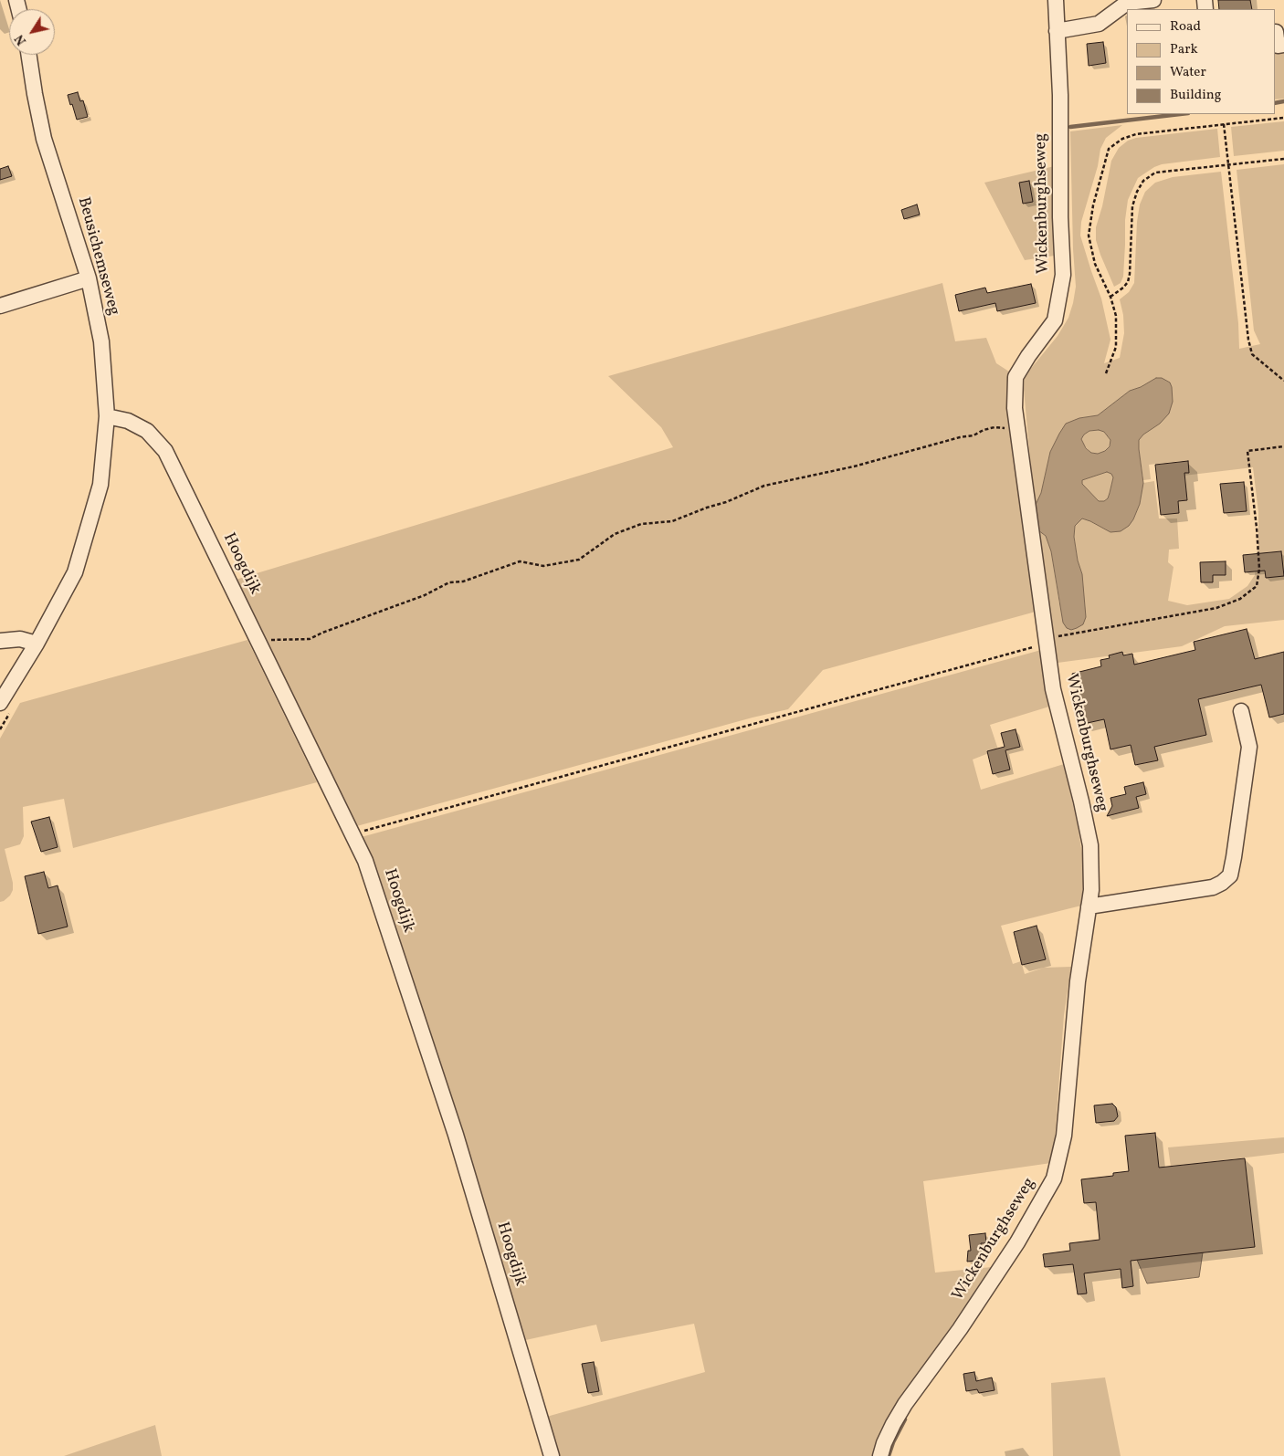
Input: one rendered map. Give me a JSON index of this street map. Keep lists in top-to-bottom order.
{
  "streets": {
    "street": ["Wickenburghseweg", "Beusichemseweg", "Hoogdijk"]
  },
  "crossings": [
    ["Beusichemseweg", "Hoogdijk"]
  ],
  "legend": [
    "Road",
    "Park",
    "Water",
    "Building"
  ],
  "north": "bottom left"
}
